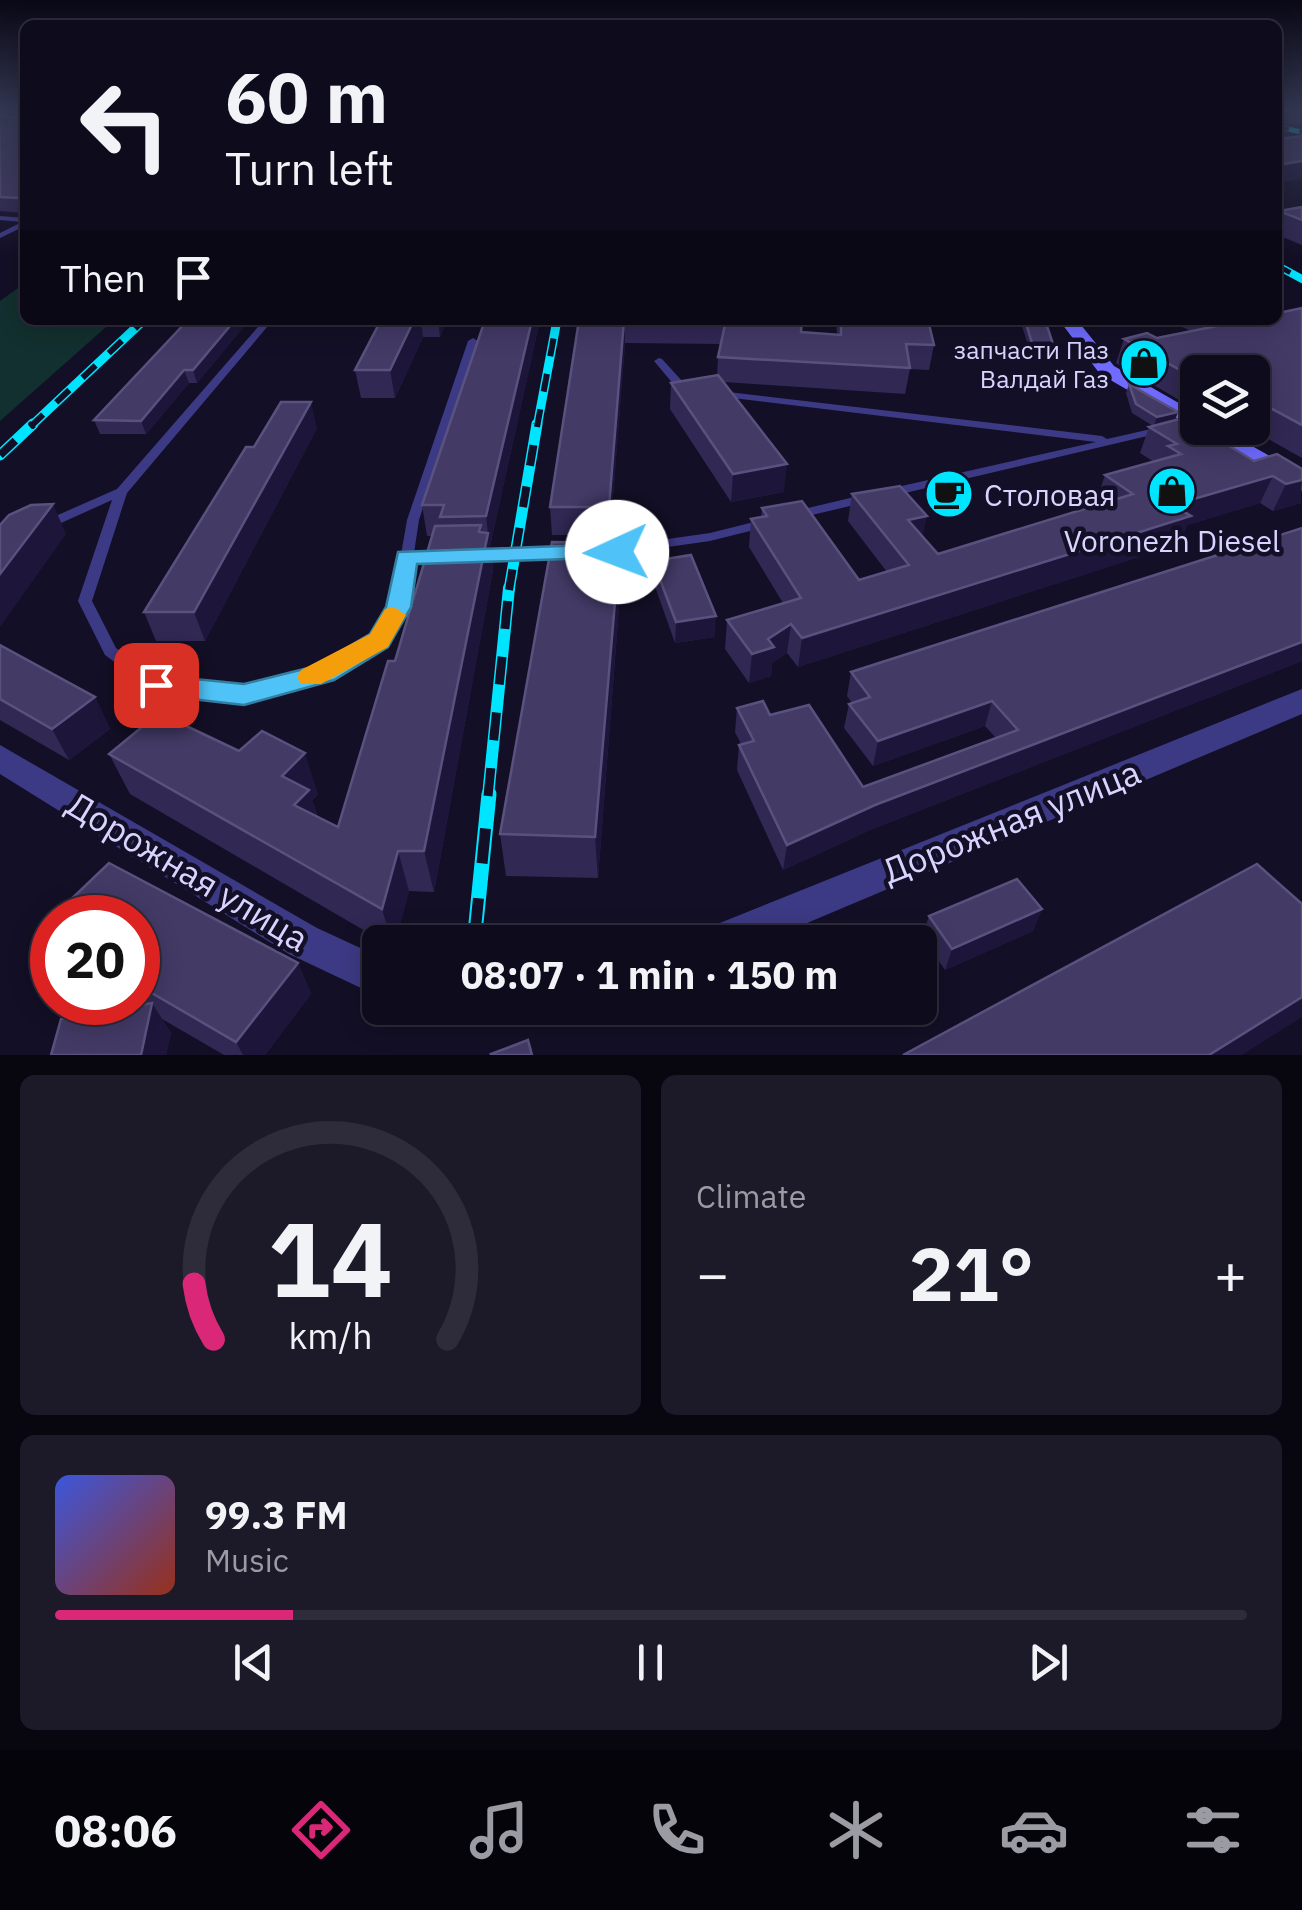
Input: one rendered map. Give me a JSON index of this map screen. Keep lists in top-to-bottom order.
{
  "streets": {
    "street": ["Дорожная улица"]
  },
  "places": {
    "shop": ["запчасти Паз Валдай Газ", "Voronezh Diesel"],
    "cafe": ["Столовая"]
  },
  "page": {
    "turn": ["60 m", "Turn left"],
    "then": "Then",
    "limit": "20",
    "trip": "08:07 · 1 min · 150 m",
    "tile": "Climate",
    "heat": ["−", "21°", "+"],
    "song": ["99.3 FM", "Music"],
    "tabs": "08:06",
    "gauge": ["14", "km/h"]
  }
}
